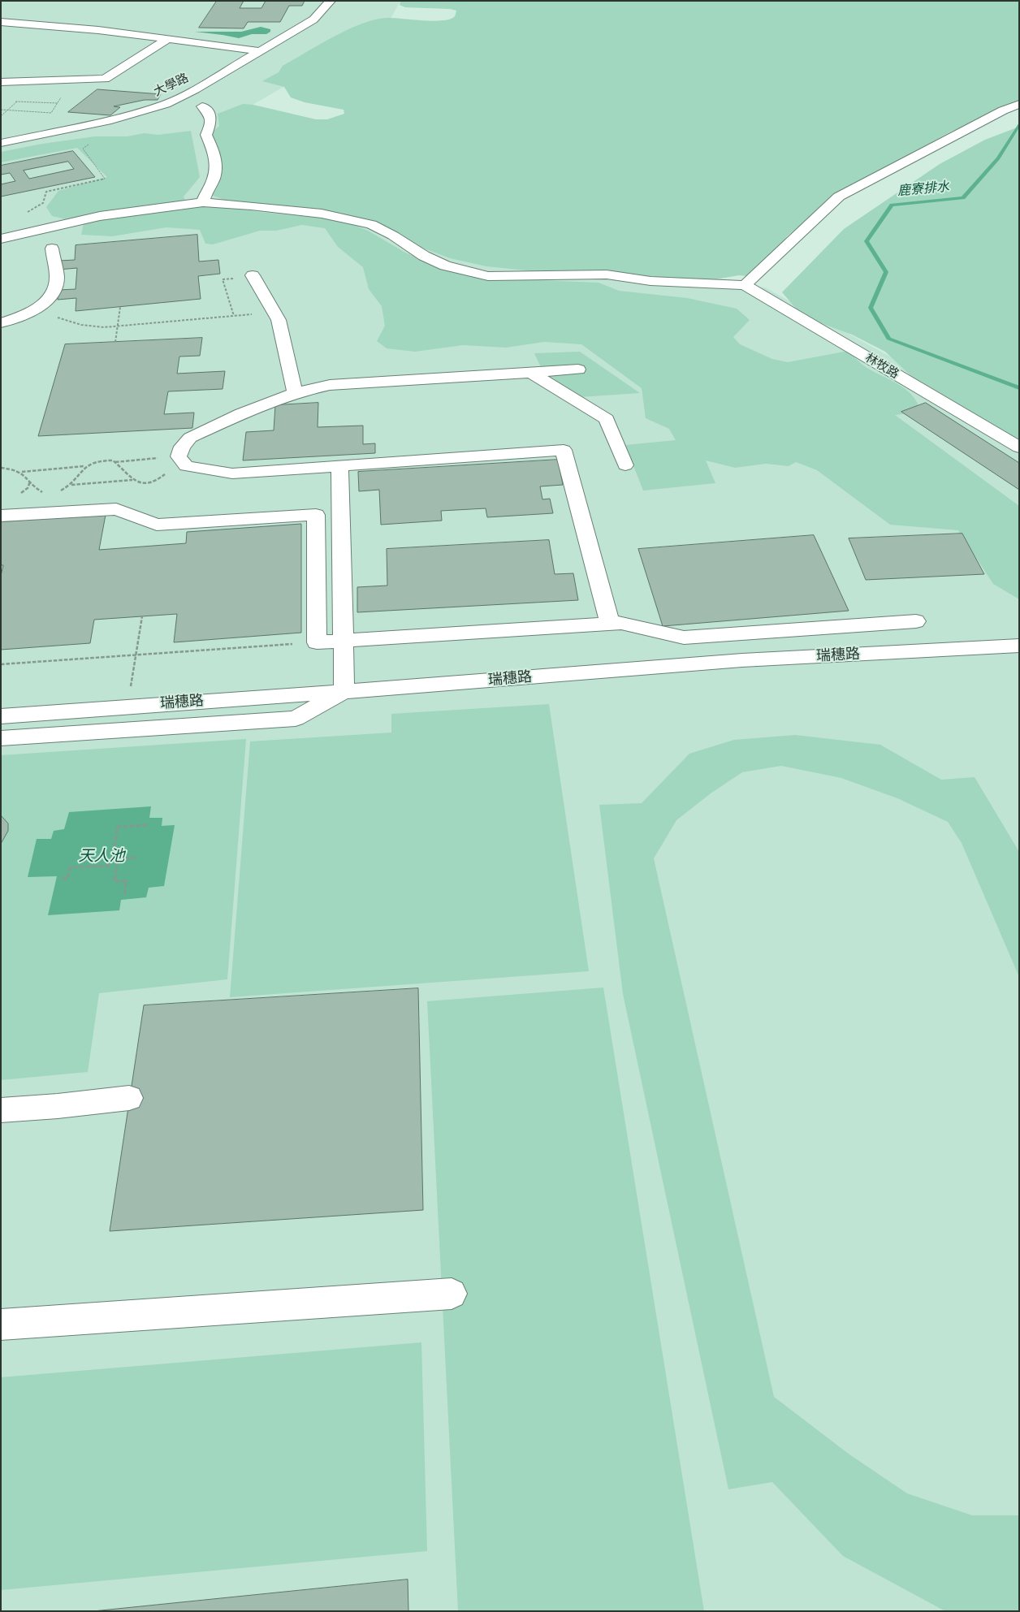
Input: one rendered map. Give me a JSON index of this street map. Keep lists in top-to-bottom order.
{
  "streets": {
    "street": ["大學路", "林牧路", "瑞穗路"]
  },
  "water": ["鹿寮排水", "天人池"]
}
